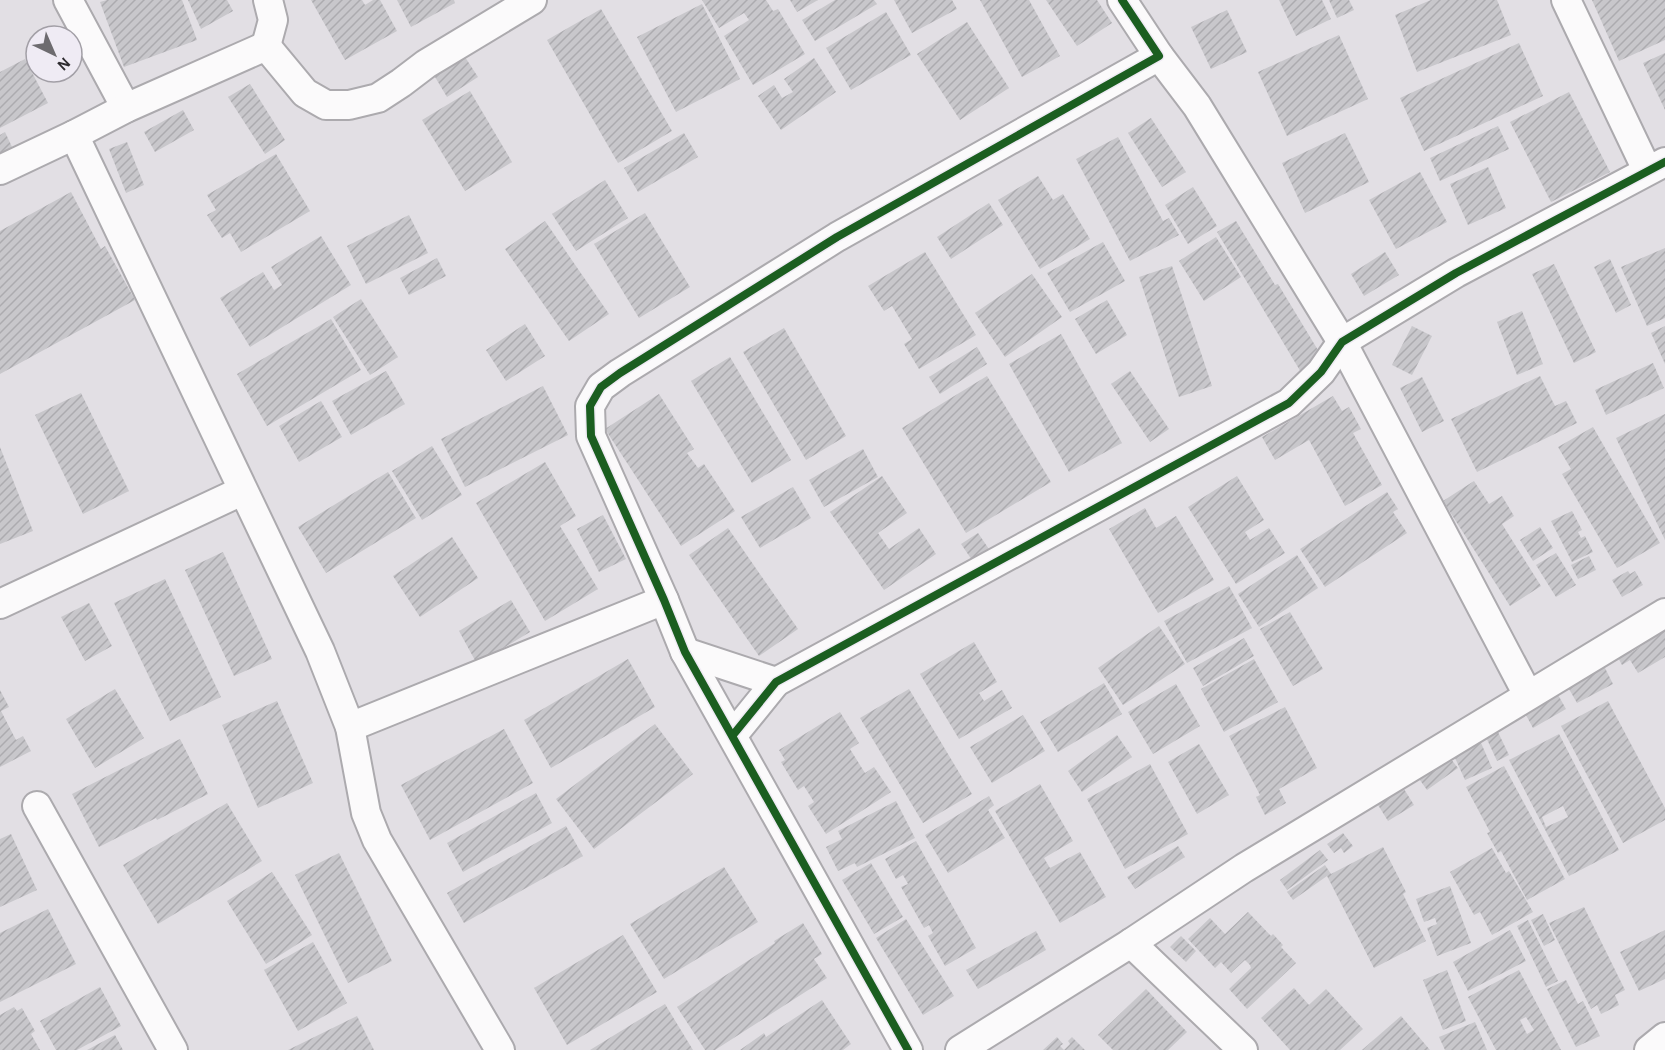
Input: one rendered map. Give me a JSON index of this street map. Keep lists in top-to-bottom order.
{
  "north": "bottom right"
}
